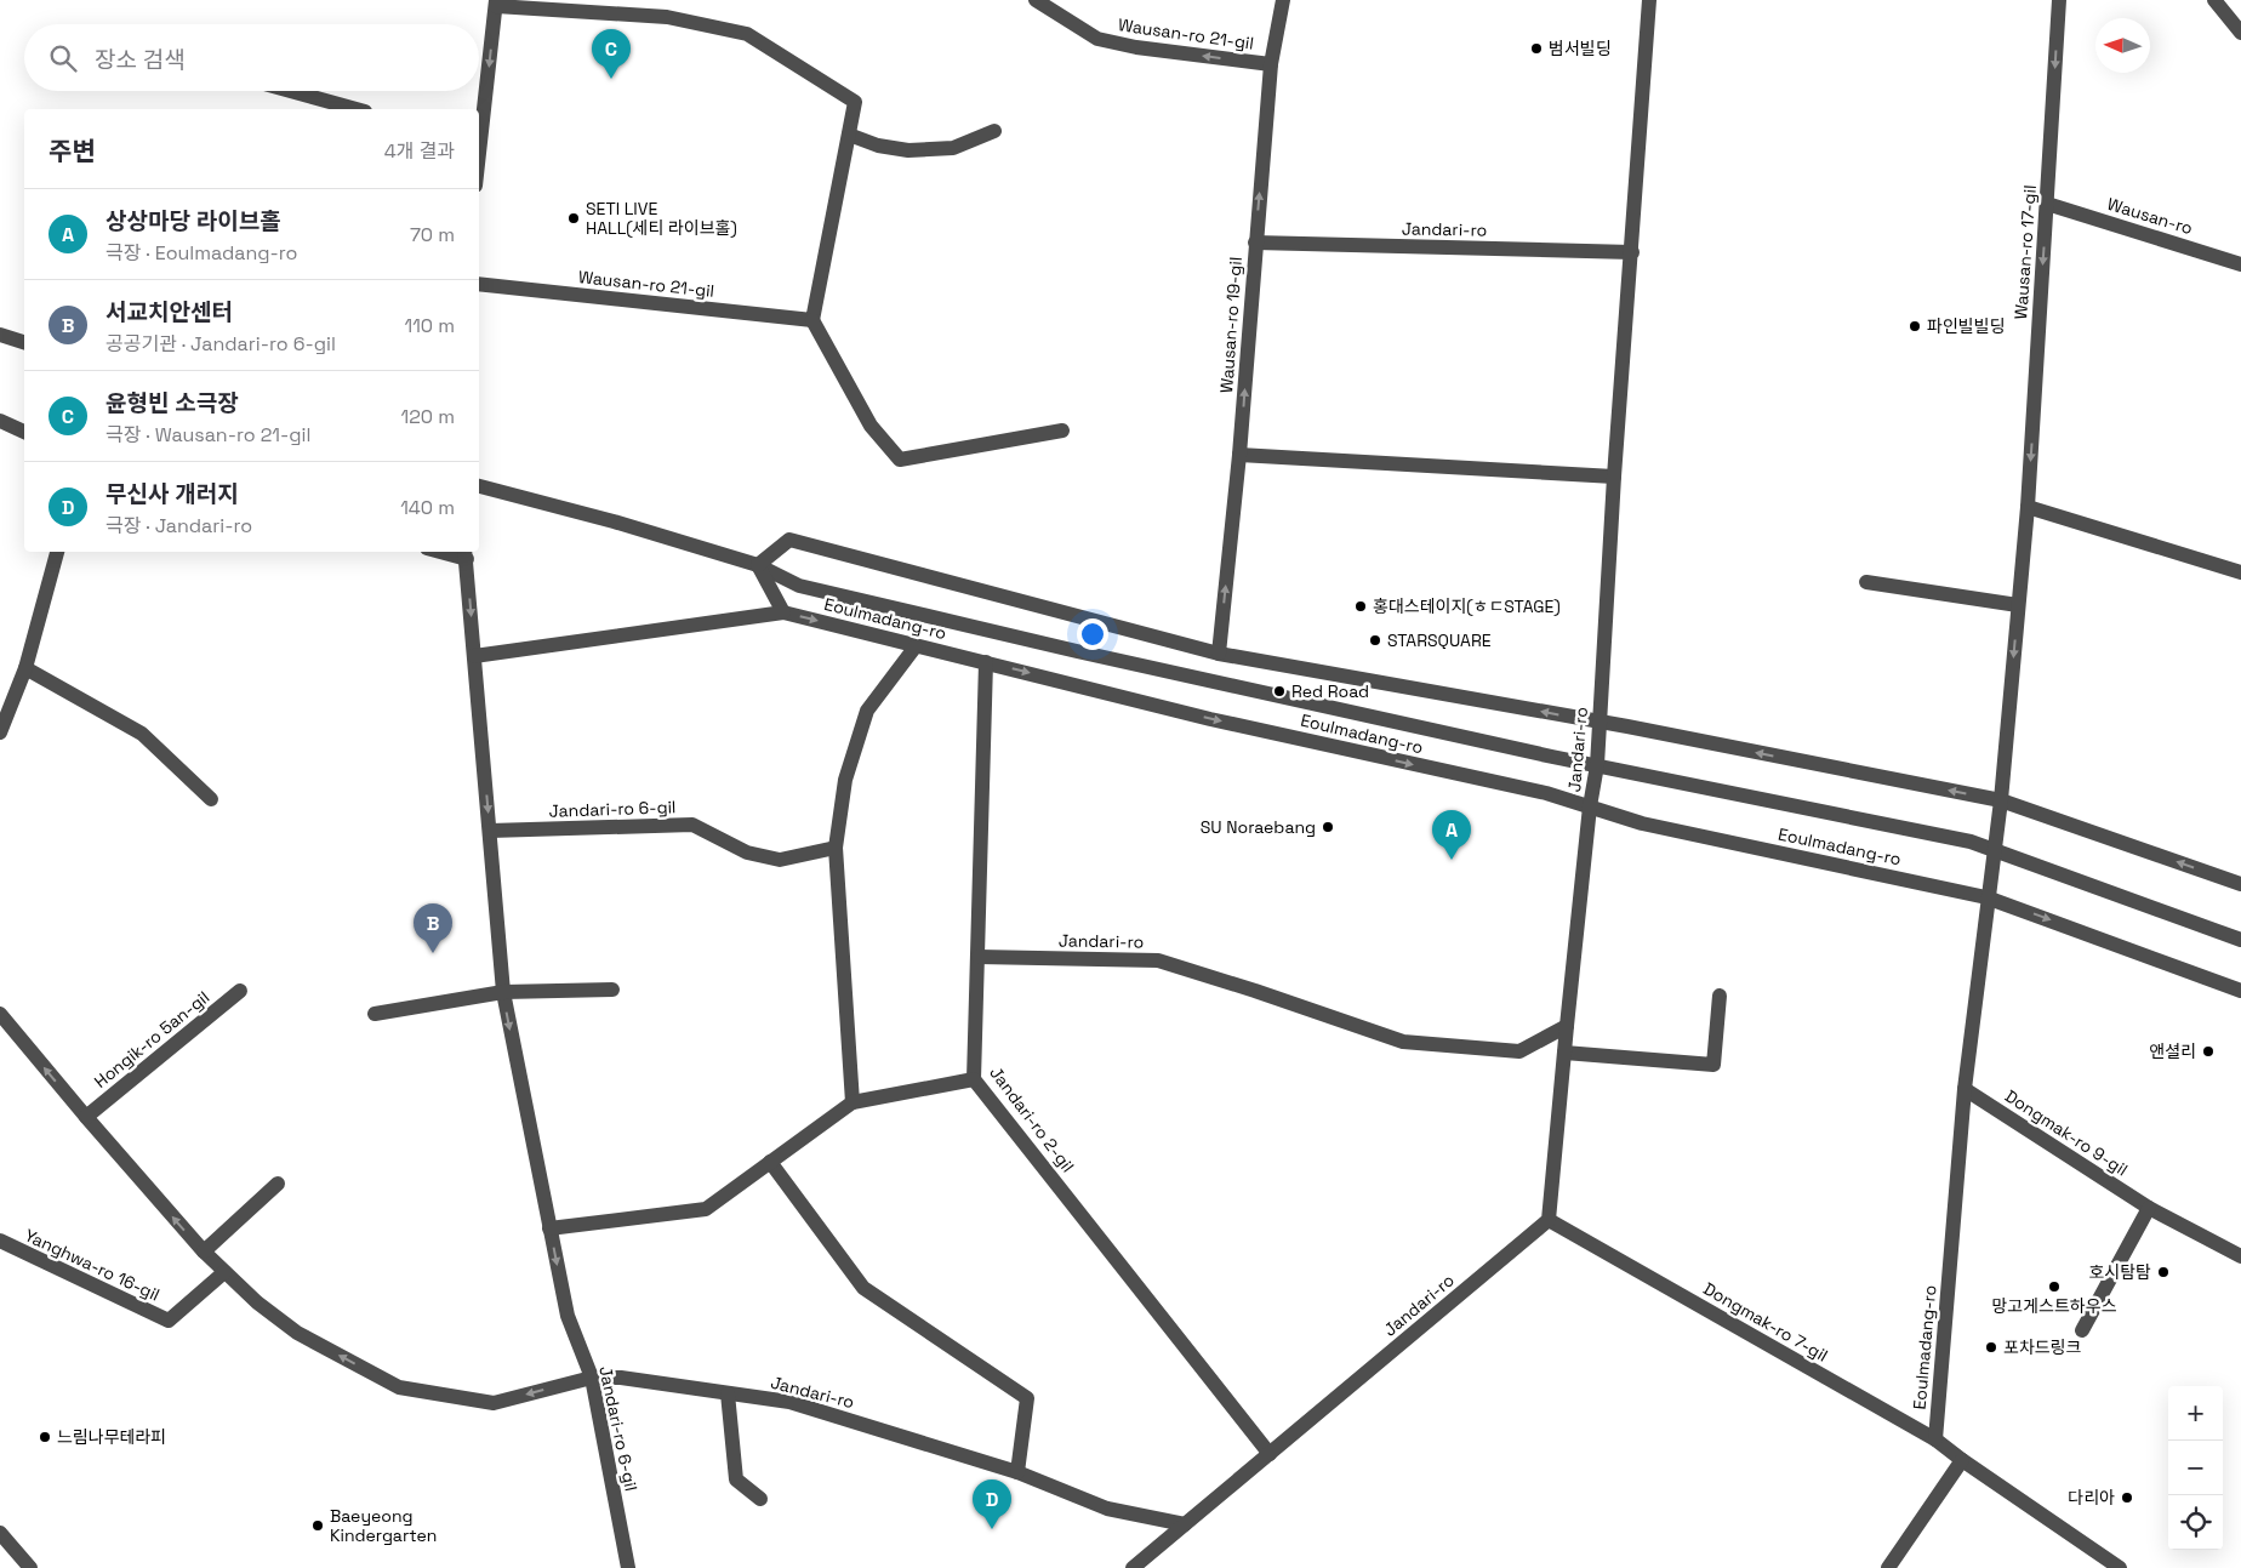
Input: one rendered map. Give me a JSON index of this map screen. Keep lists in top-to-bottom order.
{
  "streets": {
    "street": [
      "Wausan-ro 21-gil",
      "Wausan-ro",
      "Jandari-ro",
      "Wausan-ro 17-gil",
      "Wausan-ro 19-gil",
      "Eoulmadang-ro",
      "Jandari-ro 6-gil",
      "Hongik-ro 5an-gil",
      "Jandari-ro 2-gil",
      "Dongmak-ro 9-gil",
      "Yanghwa-ro 16-gil",
      "Dongmak-ro 7-gil"
    ]
  },
  "crossings": [
    ["Wausan-ro 21-gil", "Wausan-ro 19-gil"],
    ["Wausan-ro", "Wausan-ro 17-gil"],
    ["Jandari-ro", "Wausan-ro 19-gil"],
    ["Jandari-ro", "Eoulmadang-ro"],
    ["Jandari-ro", "Jandari-ro 6-gil"],
    ["Jandari-ro", "Jandari-ro 2-gil"],
    ["Jandari-ro", "Dongmak-ro 7-gil"],
    ["Wausan-ro 17-gil", "Eoulmadang-ro"],
    ["Eoulmadang-ro", "Jandari-ro 2-gil"],
    ["Eoulmadang-ro", "Dongmak-ro 9-gil"],
    ["Eoulmadang-ro", "Dongmak-ro 7-gil"]
  ],
  "one_way": [
    "Wausan-ro 21-gil",
    "Wausan-ro 17-gil",
    "Wausan-ro 19-gil",
    "Jandari-ro 6-gil"
  ],
  "places": [
    "범서빌딩",
    "SETI LIVE HALL(세티 라이브홀)",
    "파인빌빌딩",
    "홍대스테이지(ㅎㄷSTAGE)",
    "STARSQUARE",
    "Red Road",
    "SU Noraebang",
    "앤셜리",
    "호시탐탐",
    "망고게스트하우스",
    "포차드링크",
    "느림나무테라피",
    "다리아",
    "Baeyeong Kindergarten"
  ],
  "north": "left",
  "page": {
    "search": "장소 검색",
    "pins": [
      "C",
      "A",
      "B",
      "D"
    ],
    "heading": ["주변", "4개 결과"],
    "list": [
      {
        "mark": "A",
        "name": "상상마당 라이브홀",
        "note": "극장 · Eoulmadang-ro",
        "value": "70 m"
      },
      {
        "mark": "B",
        "name": "서교치안센터",
        "note": "공공기관 · Jandari-ro 6-gil",
        "value": "110 m"
      },
      {
        "mark": "C",
        "name": "윤형빈 소극장",
        "note": "극장 · Wausan-ro 21-gil",
        "value": "120 m"
      },
      {
        "mark": "D",
        "name": "무신사 개러지",
        "note": "극장 · Jandari-ro",
        "value": "140 m"
      }
    ],
    "map_buttons": ["+", "−"]
  }
}
